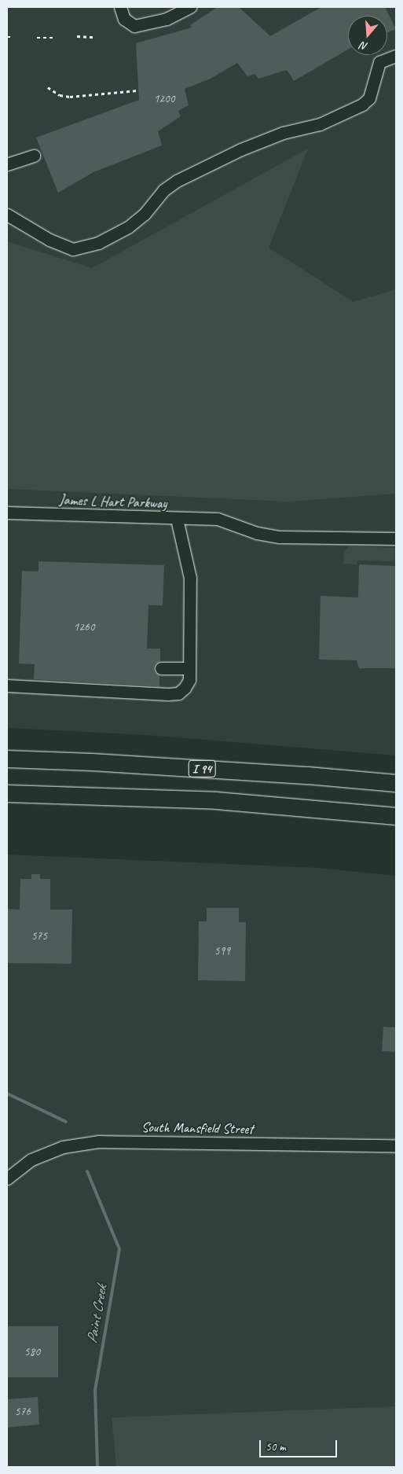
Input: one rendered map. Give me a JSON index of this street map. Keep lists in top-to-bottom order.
{
  "streets": {
    "highway": ["I 94"],
    "street": ["James L Hart Parkway", "South Mansfield Street"]
  },
  "water": ["Paint Creek"],
  "house_numbers": [
    "1200",
    "1260",
    "575",
    "599",
    "580",
    "576"
  ],
  "scale_bar": "50 m",
  "north": "bottom"
}
